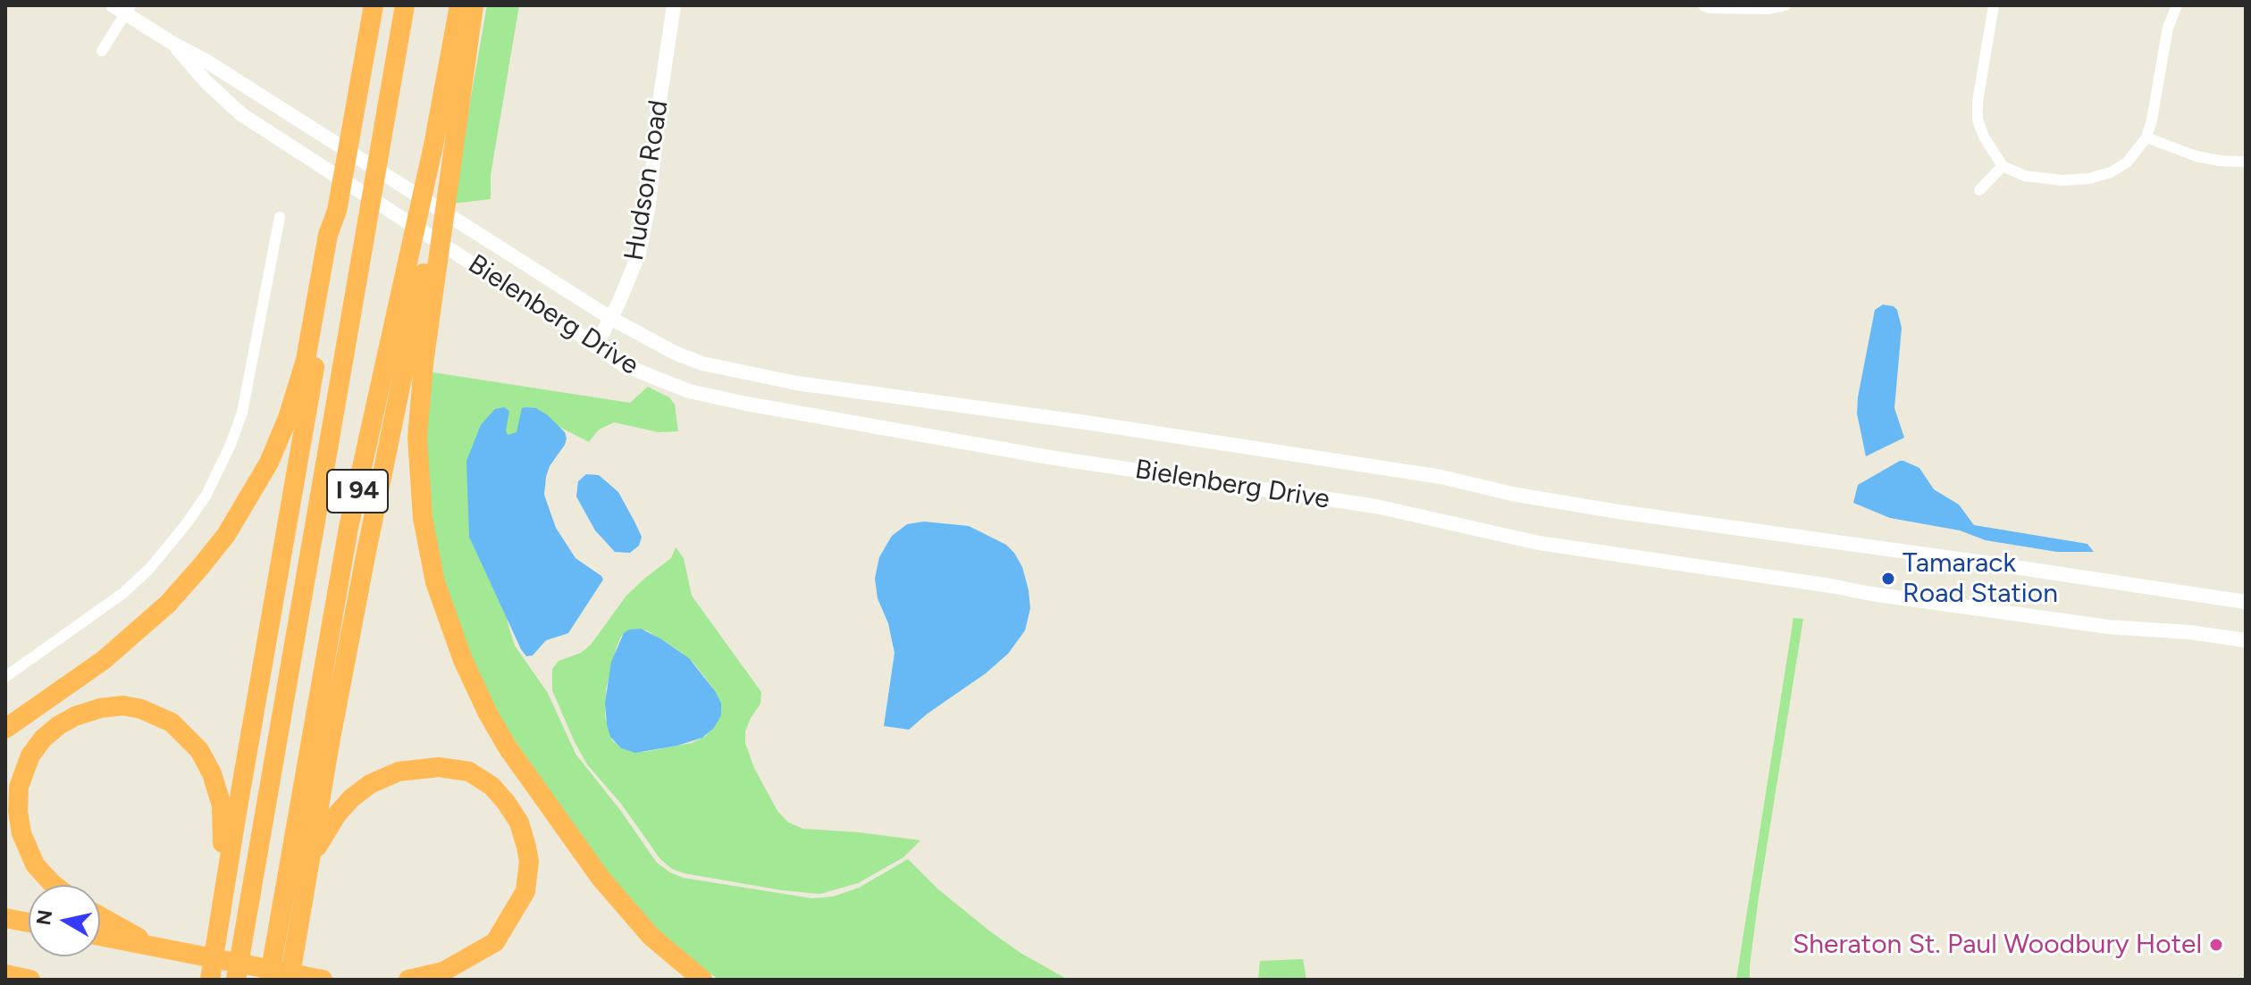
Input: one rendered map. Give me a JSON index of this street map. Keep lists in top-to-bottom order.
{
  "streets": {
    "highway": ["I 94"],
    "street": ["Hudson Road", "Bielenberg Drive"]
  },
  "crossings": [
    ["Hudson Road", "Bielenberg Drive"]
  ],
  "places": ["Tamarack Road Station", "Sheraton St. Paul Woodbury Hotel"],
  "north": "left"
}
